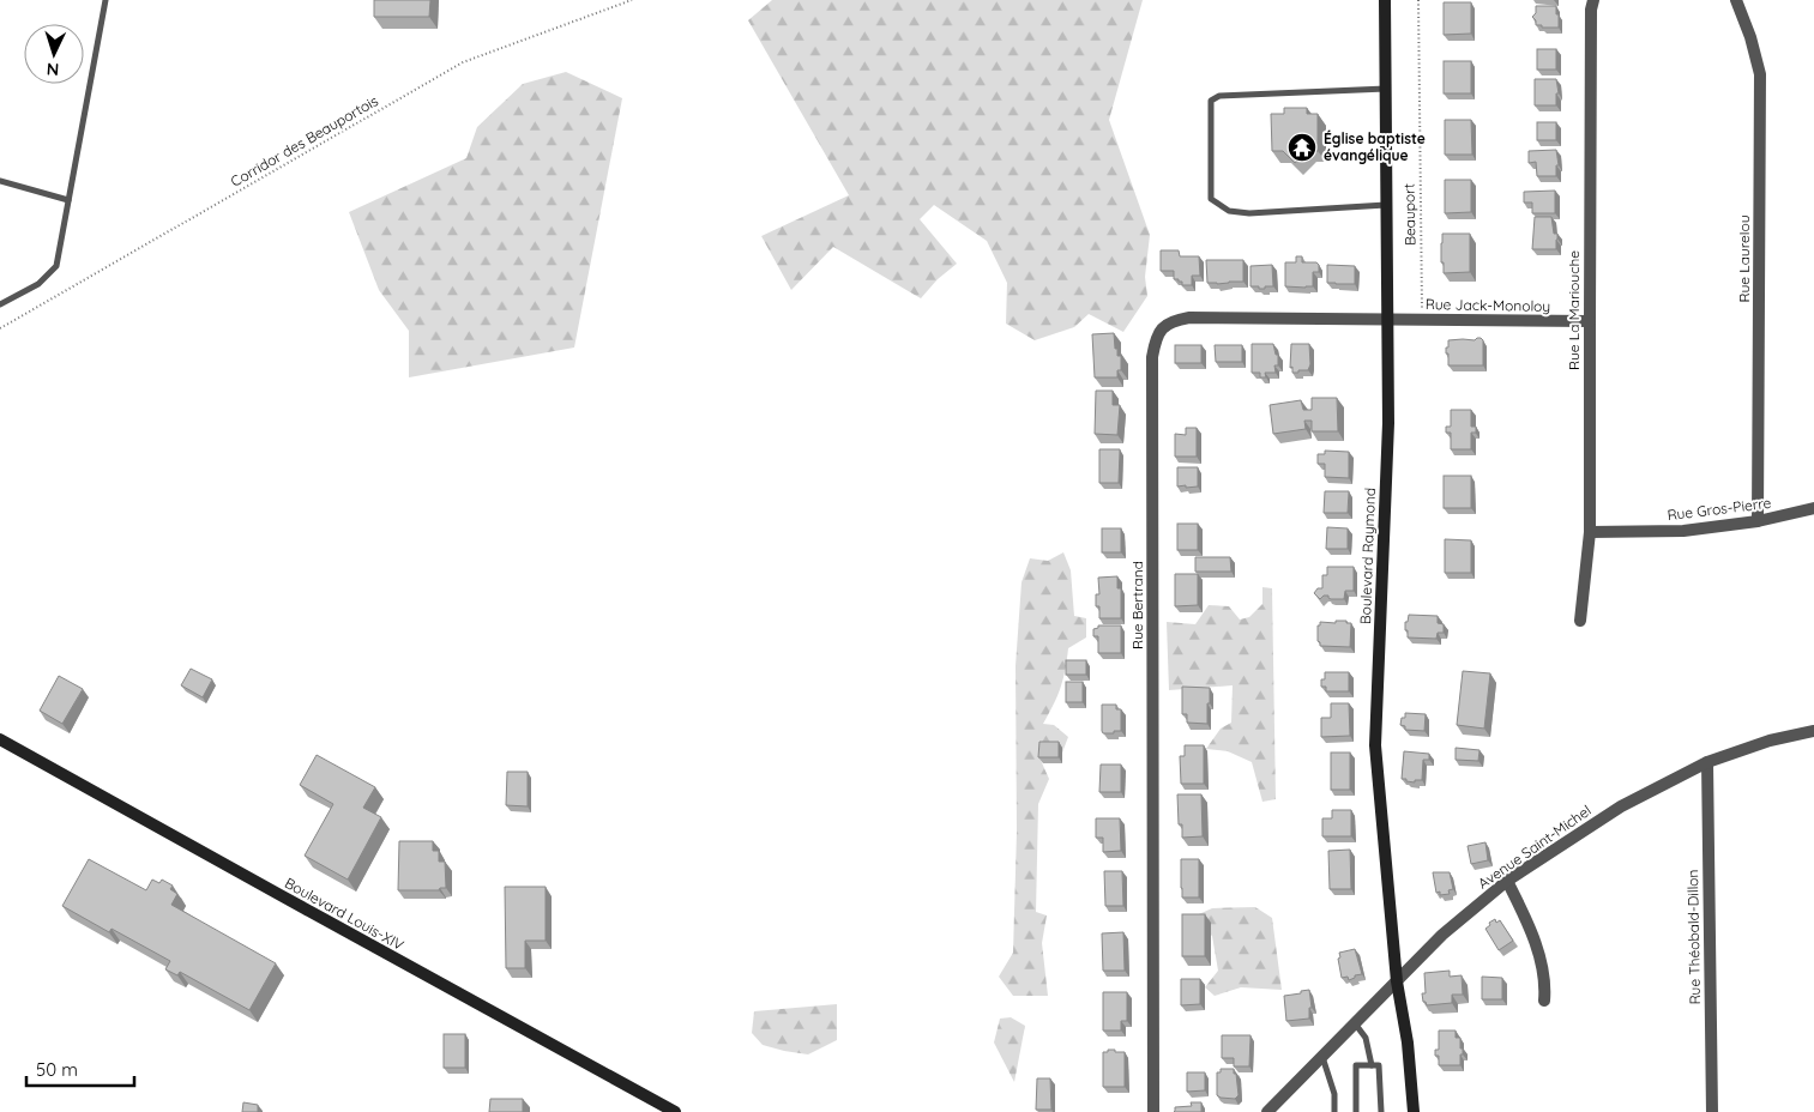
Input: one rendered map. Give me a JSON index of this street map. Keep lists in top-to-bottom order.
{
  "streets": {
    "street": [
      "Rue Laurelou",
      "Rue Jack-Monoloy",
      "Rue La Mariouche",
      "Rue Gros-Pierre",
      "Boulevard Raymond",
      "Rue Bertrand",
      "Avenue Saint-Michel",
      "Boulevard Louis-XIV",
      "Rue Théobald-Dillon"
    ],
    "path": ["Corridor des Beauportois", "Beauport"]
  },
  "crossings": [
    ["Beauport", "Rue Jack-Monoloy"],
    ["Rue Laurelou", "Rue Gros-Pierre"],
    ["Rue Jack-Monoloy", "Rue La Mariouche"],
    ["Rue Jack-Monoloy", "Boulevard Raymond"],
    ["Rue Jack-Monoloy", "Rue Bertrand"],
    ["Rue La Mariouche", "Rue Gros-Pierre"],
    ["Boulevard Raymond", "Rue Bertrand"],
    ["Boulevard Raymond", "Avenue Saint-Michel"],
    ["Avenue Saint-Michel", "Rue Théobald-Dillon"]
  ],
  "places": {
    "temple": ["Église baptiste évangélique"]
  },
  "scale_bar": "50 m",
  "north": "bottom"
}
